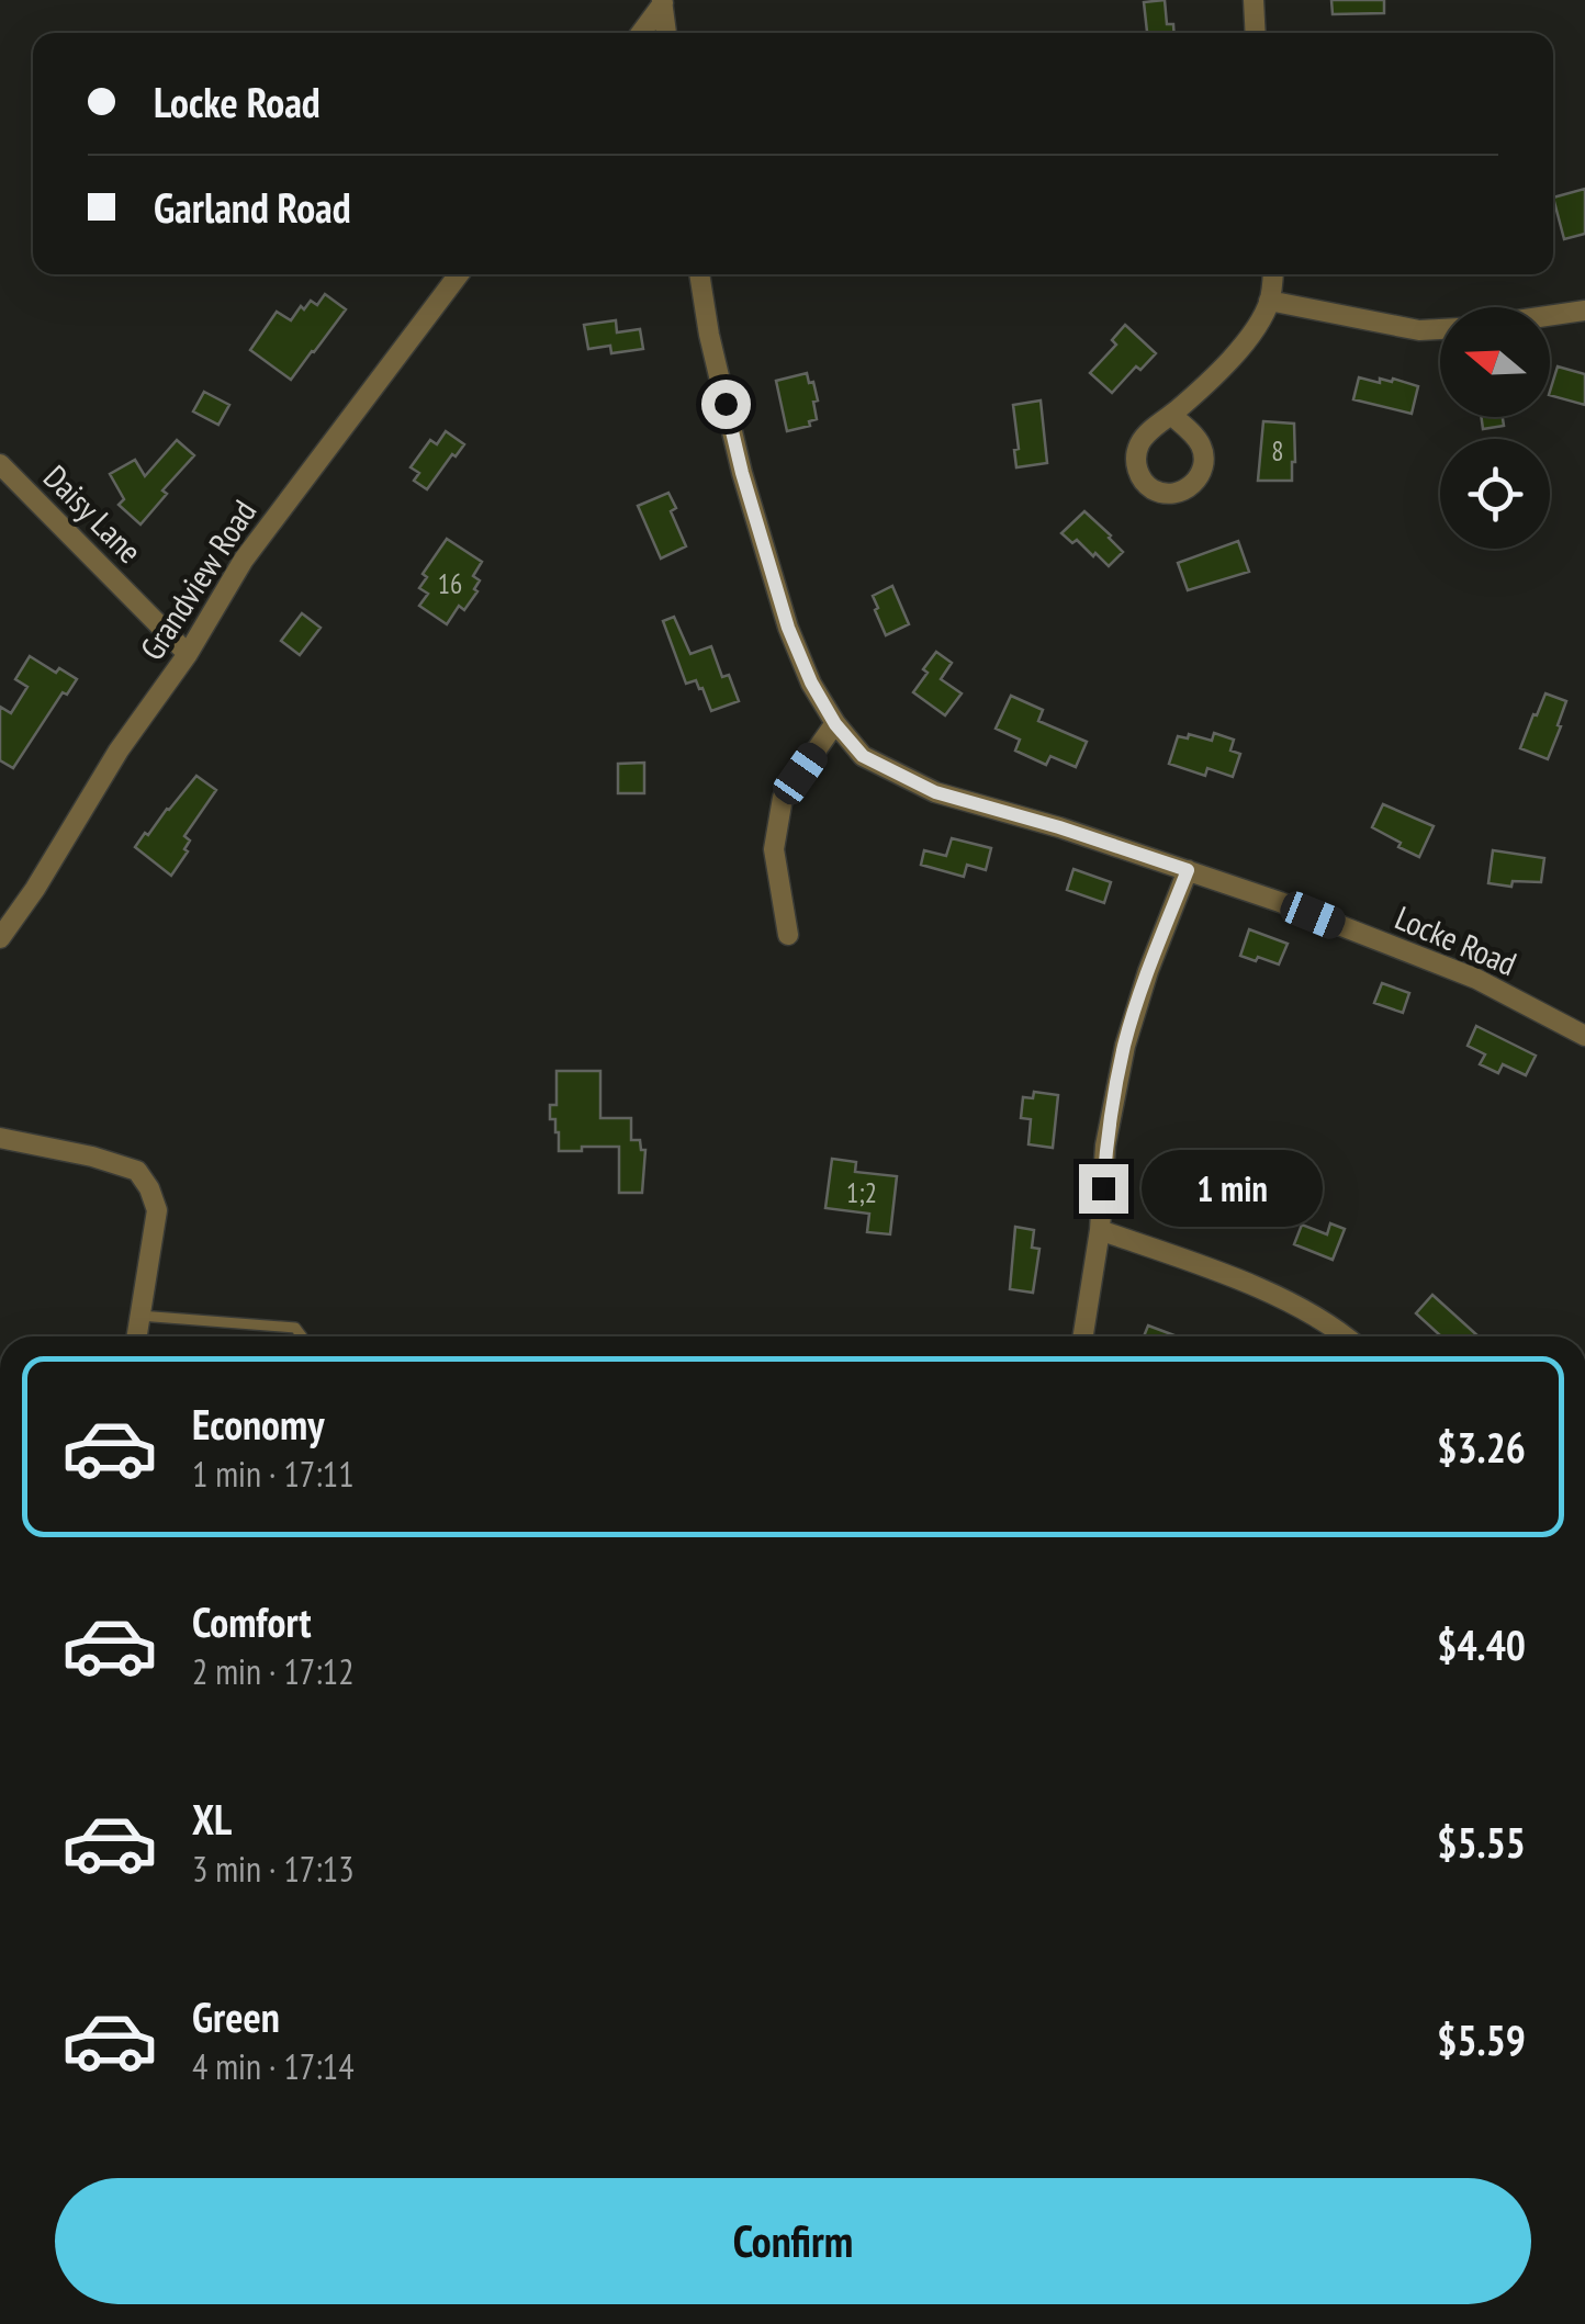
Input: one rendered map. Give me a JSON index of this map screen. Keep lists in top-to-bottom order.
{
  "streets": {
    "street": ["Daisy Lane", "Grandview Road", "Locke Road"]
  },
  "crossings": [
    ["Daisy Lane", "Grandview Road"]
  ],
  "house_numbers": ["8", "16", "1;2"],
  "north": "left",
  "page": {
    "banner": ["Locke Road", "Garland Road"],
    "bubble": "1 min",
    "list": [
      {
        "name": "Economy",
        "note": "1 min · 17:11",
        "value": "$3.26"
      },
      {
        "name": "Comfort",
        "note": "2 min · 17:12",
        "value": "$4.40"
      },
      {
        "name": "XL",
        "note": "3 min · 17:13",
        "value": "$5.55"
      },
      {
        "name": "Green",
        "note": "4 min · 17:14",
        "value": "$5.59"
      }
    ],
    "buttons": "Confirm"
  }
}
